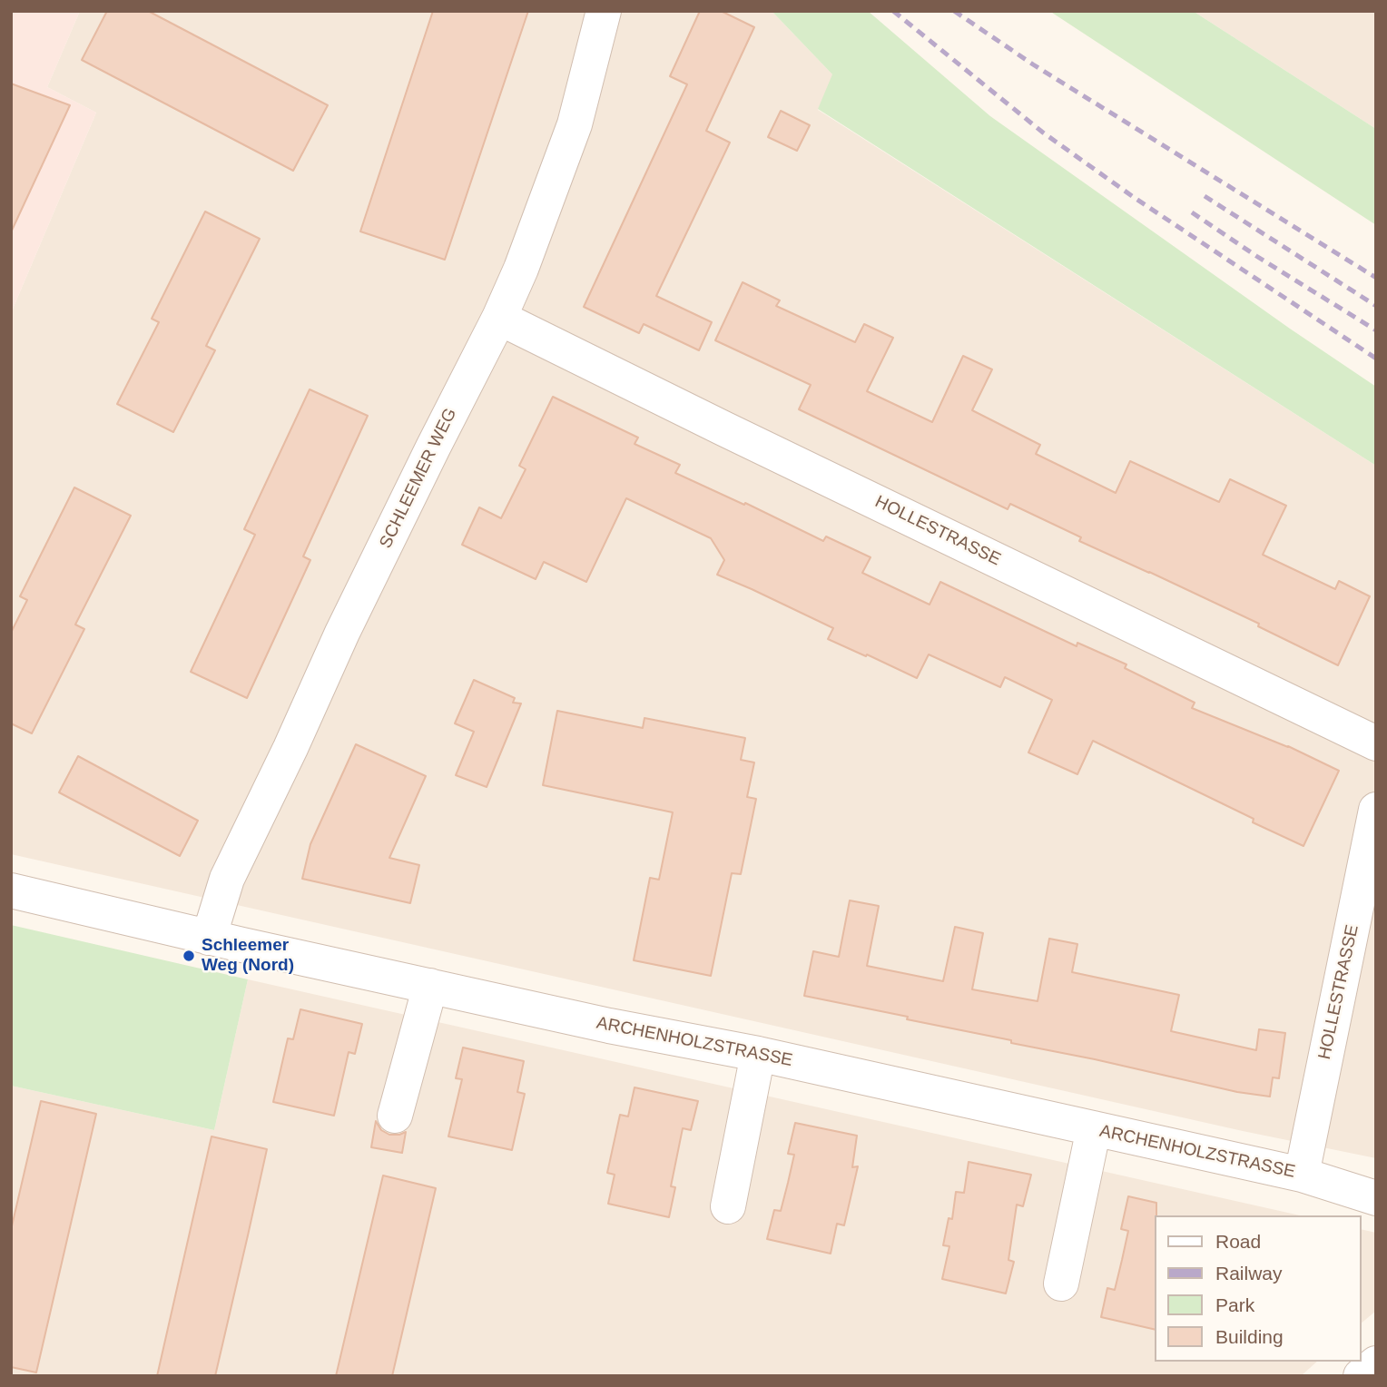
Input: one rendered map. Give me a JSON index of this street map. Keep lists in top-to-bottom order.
{
  "streets": {
    "street": ["SCHLEEMER WEG", "HOLLESTRASSE", "ARCHENHOLZSTRASSE"]
  },
  "crossings": [
    ["SCHLEEMER WEG", "HOLLESTRASSE"],
    ["SCHLEEMER WEG", "ARCHENHOLZSTRASSE"],
    ["HOLLESTRASSE", "ARCHENHOLZSTRASSE"]
  ],
  "places": ["Schleemer Weg (Nord)"],
  "legend": [
    "Road",
    "Railway",
    "Park",
    "Building"
  ]
}
